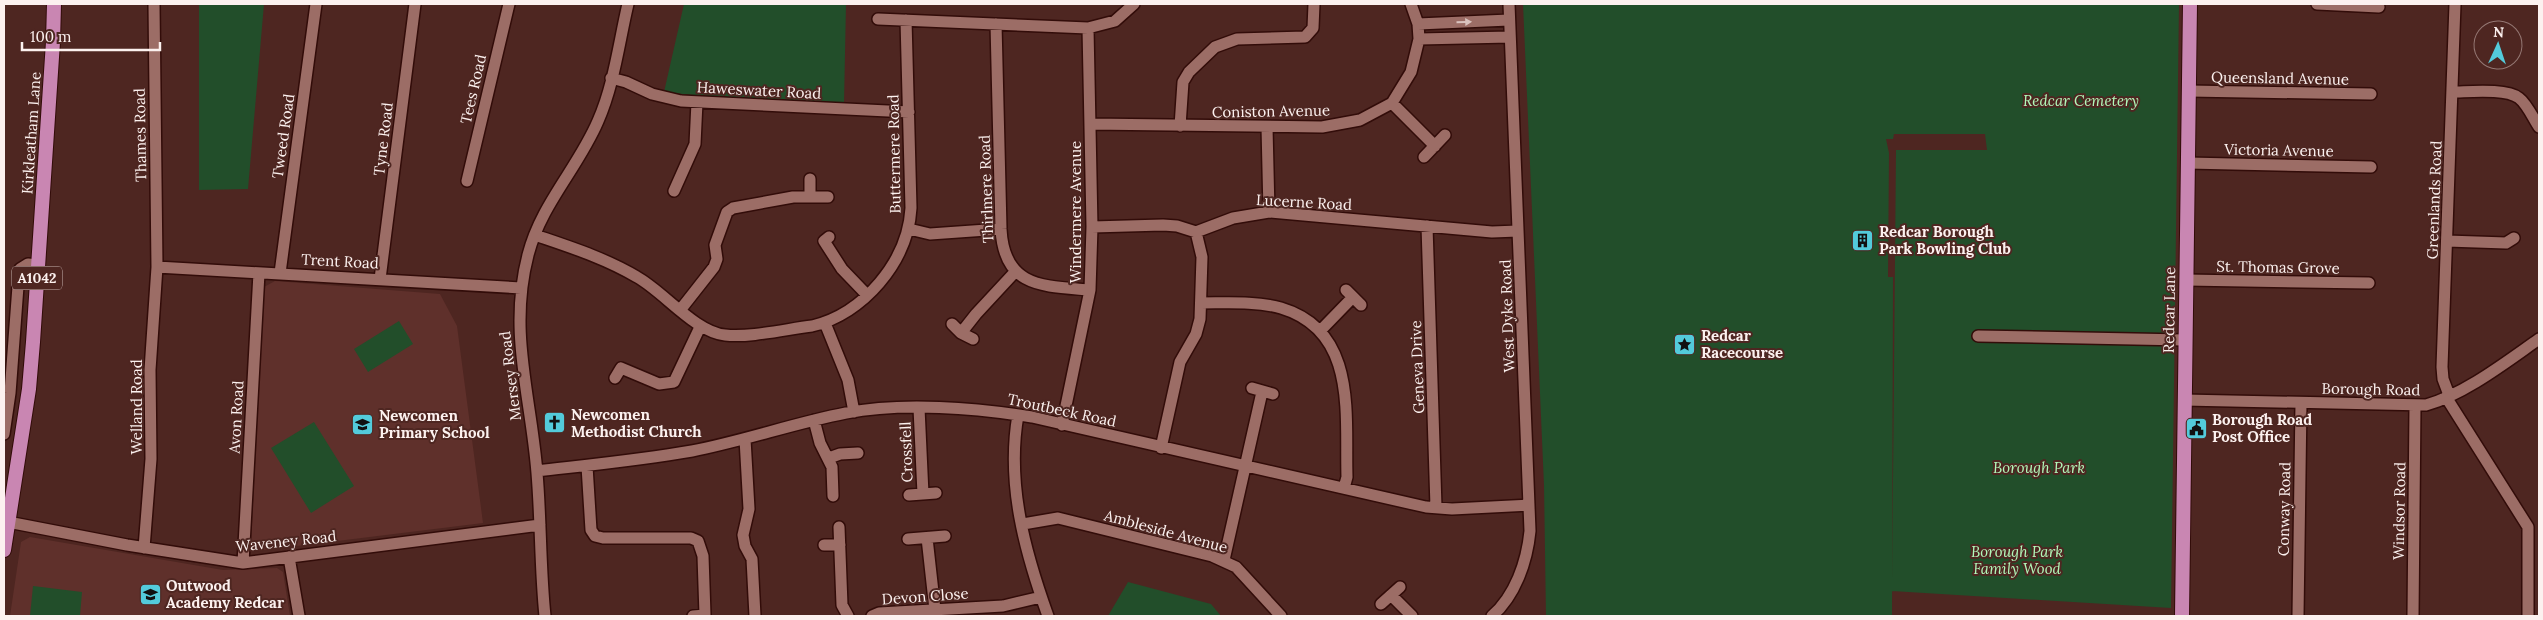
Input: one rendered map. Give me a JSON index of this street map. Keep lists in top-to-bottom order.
{
  "streets": {
    "main road": ["Kirkleatham Lane", "A1042", "Redcar Lane"],
    "street": [
      "Queensland Avenue",
      "Tees Road",
      "Haweswater Road",
      "Coniston Avenue",
      "Thames Road",
      "Tweed Road",
      "Tyne Road",
      "Victoria Avenue",
      "Buttermere Road",
      "Thirlmere Road",
      "Greenlands Road",
      "Lucerne Road",
      "Windermere Avenue",
      "Trent Road",
      "St. Thomas Grove",
      "West Dyke Road",
      "Geneva Drive",
      "Mersey Road",
      "Borough Road",
      "Welland Road",
      "Troutbeck Road",
      "Avon Road",
      "Crossfell",
      "Conway Road",
      "Windsor Road",
      "Ambleside Avenue",
      "Waveney Road",
      "Devon Close"
    ]
  },
  "crossings": [
    ["Queensland Avenue", "Redcar Lane"],
    ["Haweswater Road", "Buttermere Road"],
    ["Haweswater Road", "Mersey Road"],
    ["Coniston Avenue", "Windermere Avenue"],
    ["Kirkleatham Lane", "Waveney Road"],
    ["Thames Road", "Trent Road"],
    ["Thames Road", "Welland Road"],
    ["Tweed Road", "Trent Road"],
    ["Tyne Road", "Trent Road"],
    ["Victoria Avenue", "Redcar Lane"],
    ["Buttermere Road", "Mersey Road"],
    ["Thirlmere Road", "Windermere Avenue"],
    ["Greenlands Road", "Borough Road"],
    ["Lucerne Road", "West Dyke Road"],
    ["Lucerne Road", "Geneva Drive"],
    ["Windermere Avenue", "Troutbeck Road"],
    ["Trent Road", "Mersey Road"],
    ["Trent Road", "Welland Road"],
    ["Trent Road", "Avon Road"],
    ["St. Thomas Grove", "Redcar Lane"],
    ["Redcar Lane", "Borough Road"],
    ["West Dyke Road", "Troutbeck Road"],
    ["Geneva Drive", "Troutbeck Road"],
    ["Mersey Road", "Troutbeck Road"],
    ["Mersey Road", "Waveney Road"],
    ["Borough Road", "Conway Road"],
    ["Borough Road", "Windsor Road"],
    ["Welland Road", "Waveney Road"],
    ["Troutbeck Road", "Crossfell"],
    ["Avon Road", "Waveney Road"]
  ],
  "parks": ["Redcar Cemetery", "Borough Park", "Borough Park Family Wood"],
  "places": {
    "building": ["Redcar Borough Park Bowling Club"],
    "place": ["Redcar Racecourse"],
    "church": ["Newcomen Methodist Church"],
    "school or university": ["Newcomen Primary School", "Outwood Academy Redcar"],
    "public building": ["Borough Road Post Office"]
  },
  "scale_bar": "100 m",
  "north": "top"
}
